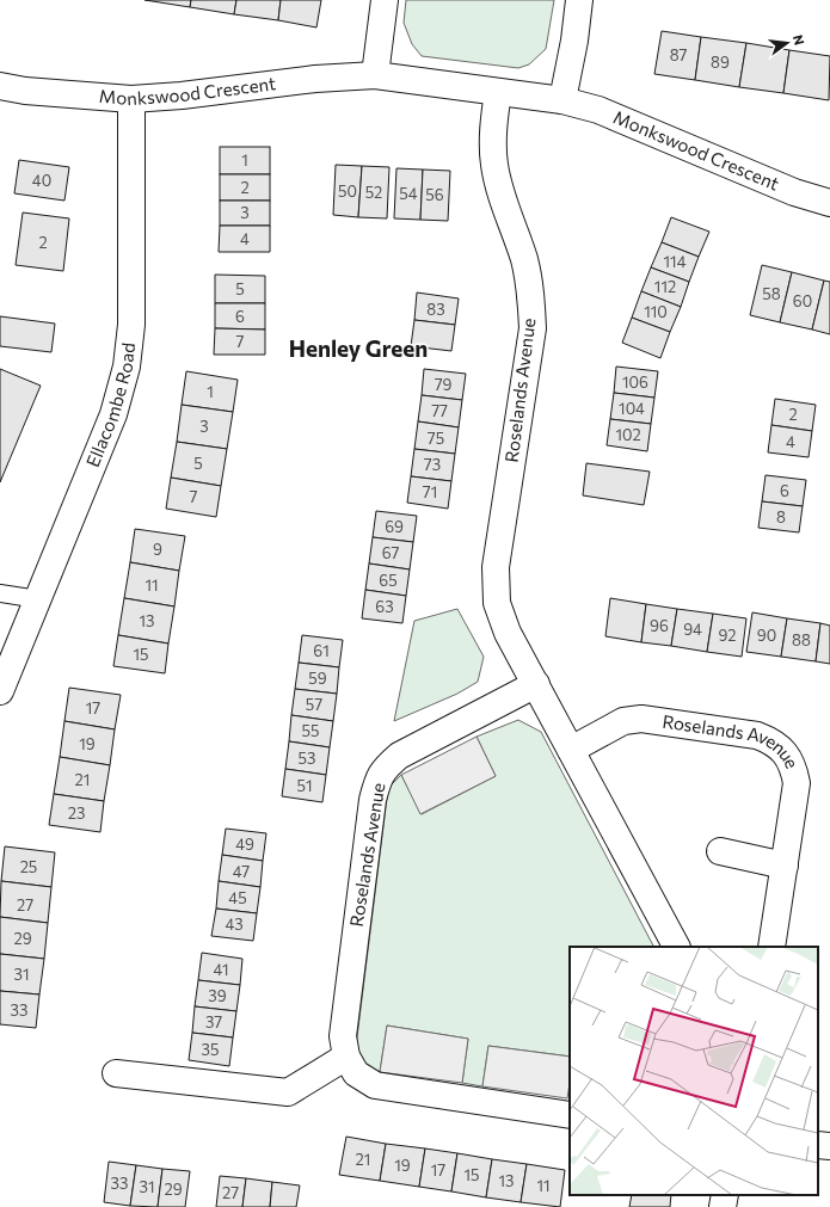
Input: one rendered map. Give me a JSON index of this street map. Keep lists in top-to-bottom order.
{
  "streets": {
    "street": ["Monkswood Crescent", "Roselands Avenue", "Ellacombe Road"]
  },
  "crossings": [
    ["Monkswood Crescent", "Roselands Avenue"],
    ["Monkswood Crescent", "Ellacombe Road"]
  ],
  "districts": ["Henley Green"],
  "house_numbers": [
    "87",
    "89",
    "1",
    "40",
    "2",
    "50",
    "52",
    "54",
    "56",
    "3",
    "4",
    "2",
    "114",
    "112",
    "5",
    "58",
    "60",
    "83",
    "110",
    "6",
    "7",
    "106",
    "79",
    "1",
    "104",
    "77",
    "2",
    "3",
    "102",
    "75",
    "4",
    "5",
    "73",
    "6",
    "71",
    "7",
    "8",
    "69",
    "9",
    "67",
    "65",
    "11",
    "63",
    "13",
    "96",
    "94",
    "92",
    "90",
    "88",
    "61",
    "15",
    "59",
    "57",
    "17",
    "55",
    "19",
    "53",
    "21",
    "51",
    "23",
    "49",
    "25",
    "47",
    "45",
    "27",
    "43",
    "29",
    "41",
    "31",
    "39",
    "33",
    "37",
    "35",
    "21",
    "19",
    "17",
    "15",
    "13",
    "33",
    "11",
    "31",
    "29",
    "27"
  ],
  "north": "right"
}
